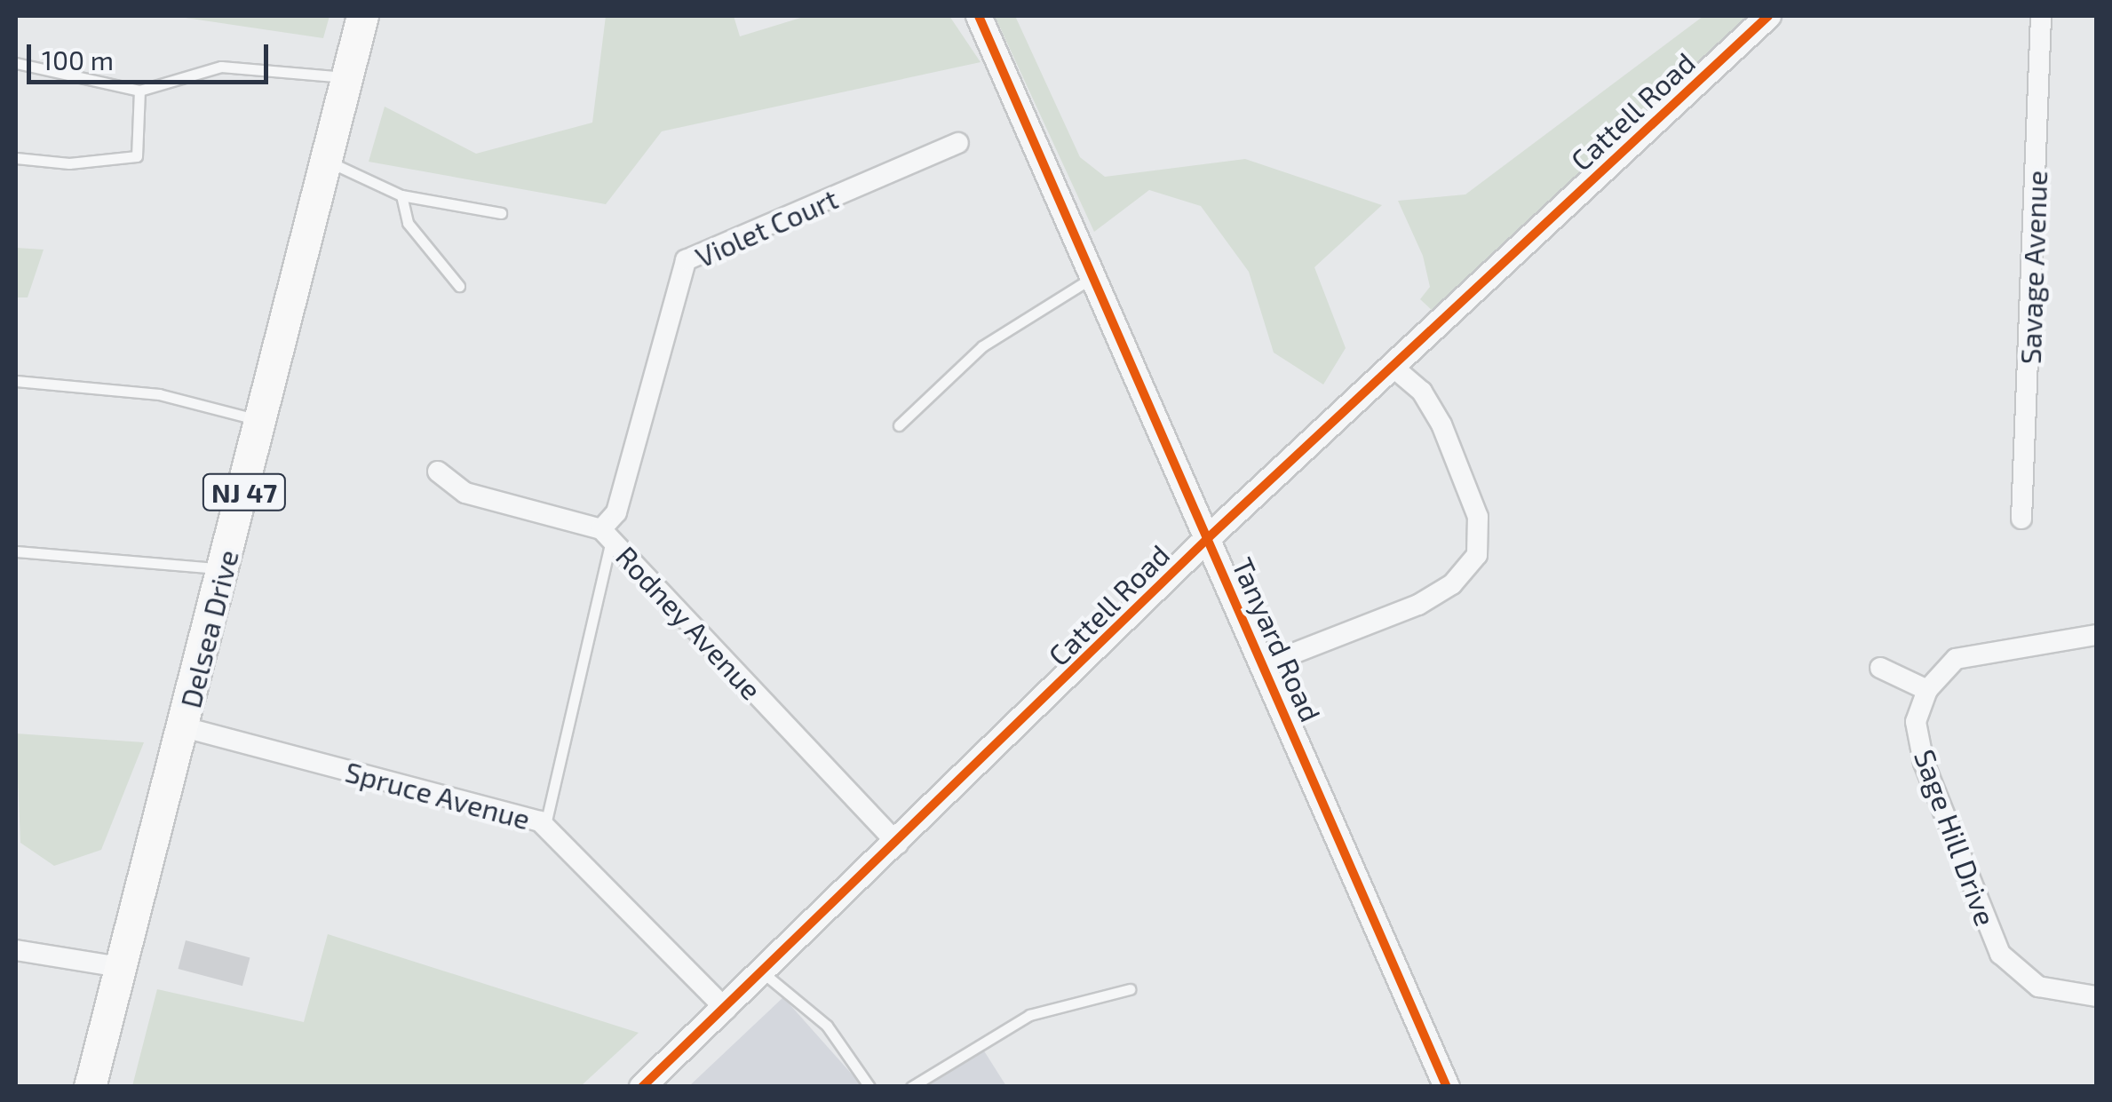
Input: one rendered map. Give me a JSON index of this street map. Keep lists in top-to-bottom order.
{
  "streets": {
    "main road": ["NJ 47", "Delsea Drive"],
    "street": [
      "Cattell Road",
      "Violet Court",
      "Savage Avenue",
      "Rodney Avenue",
      "Tanyard Road",
      "Spruce Avenue",
      "Sage Hill Drive"
    ]
  },
  "crossings": [
    ["Cattell Road", "Rodney Avenue"],
    ["Cattell Road", "Tanyard Road"],
    ["Cattell Road", "Spruce Avenue"],
    ["Violet Court", "Rodney Avenue"],
    ["Delsea Drive", "Spruce Avenue"]
  ],
  "scale_bar": "100 m"
}
